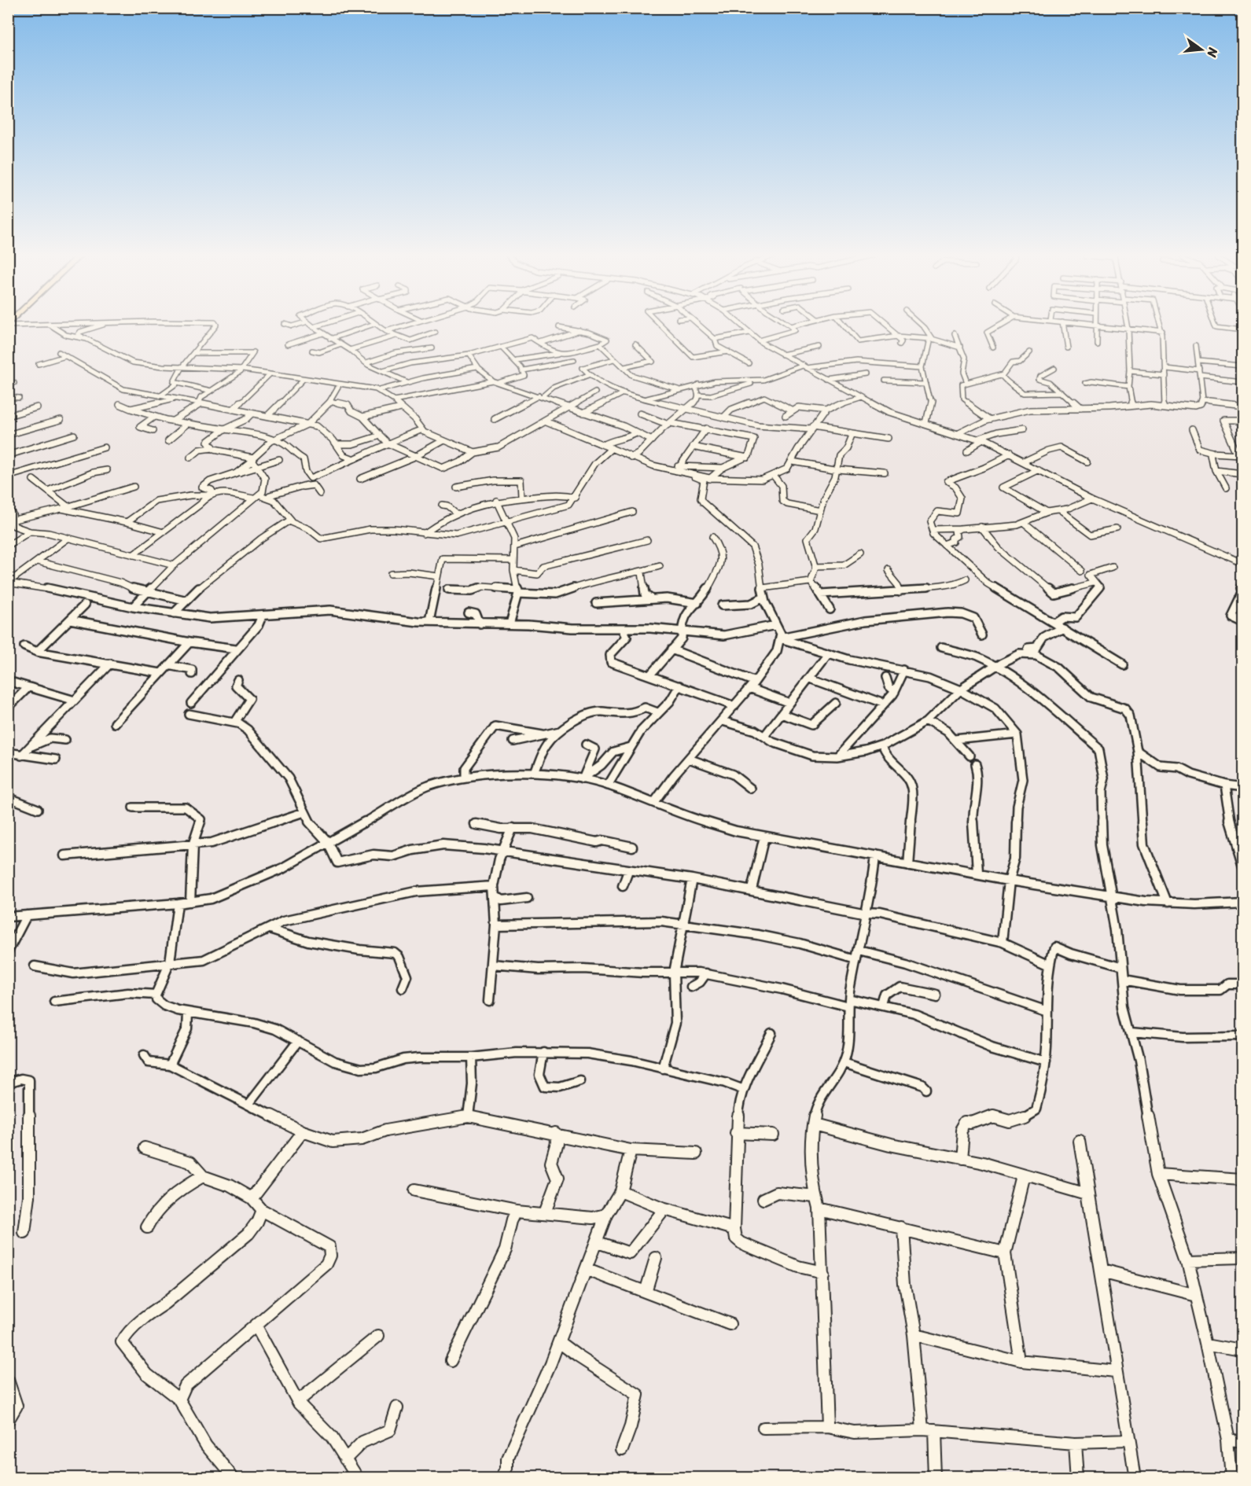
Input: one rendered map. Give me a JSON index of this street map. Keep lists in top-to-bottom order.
{
  "north": "right"
}
